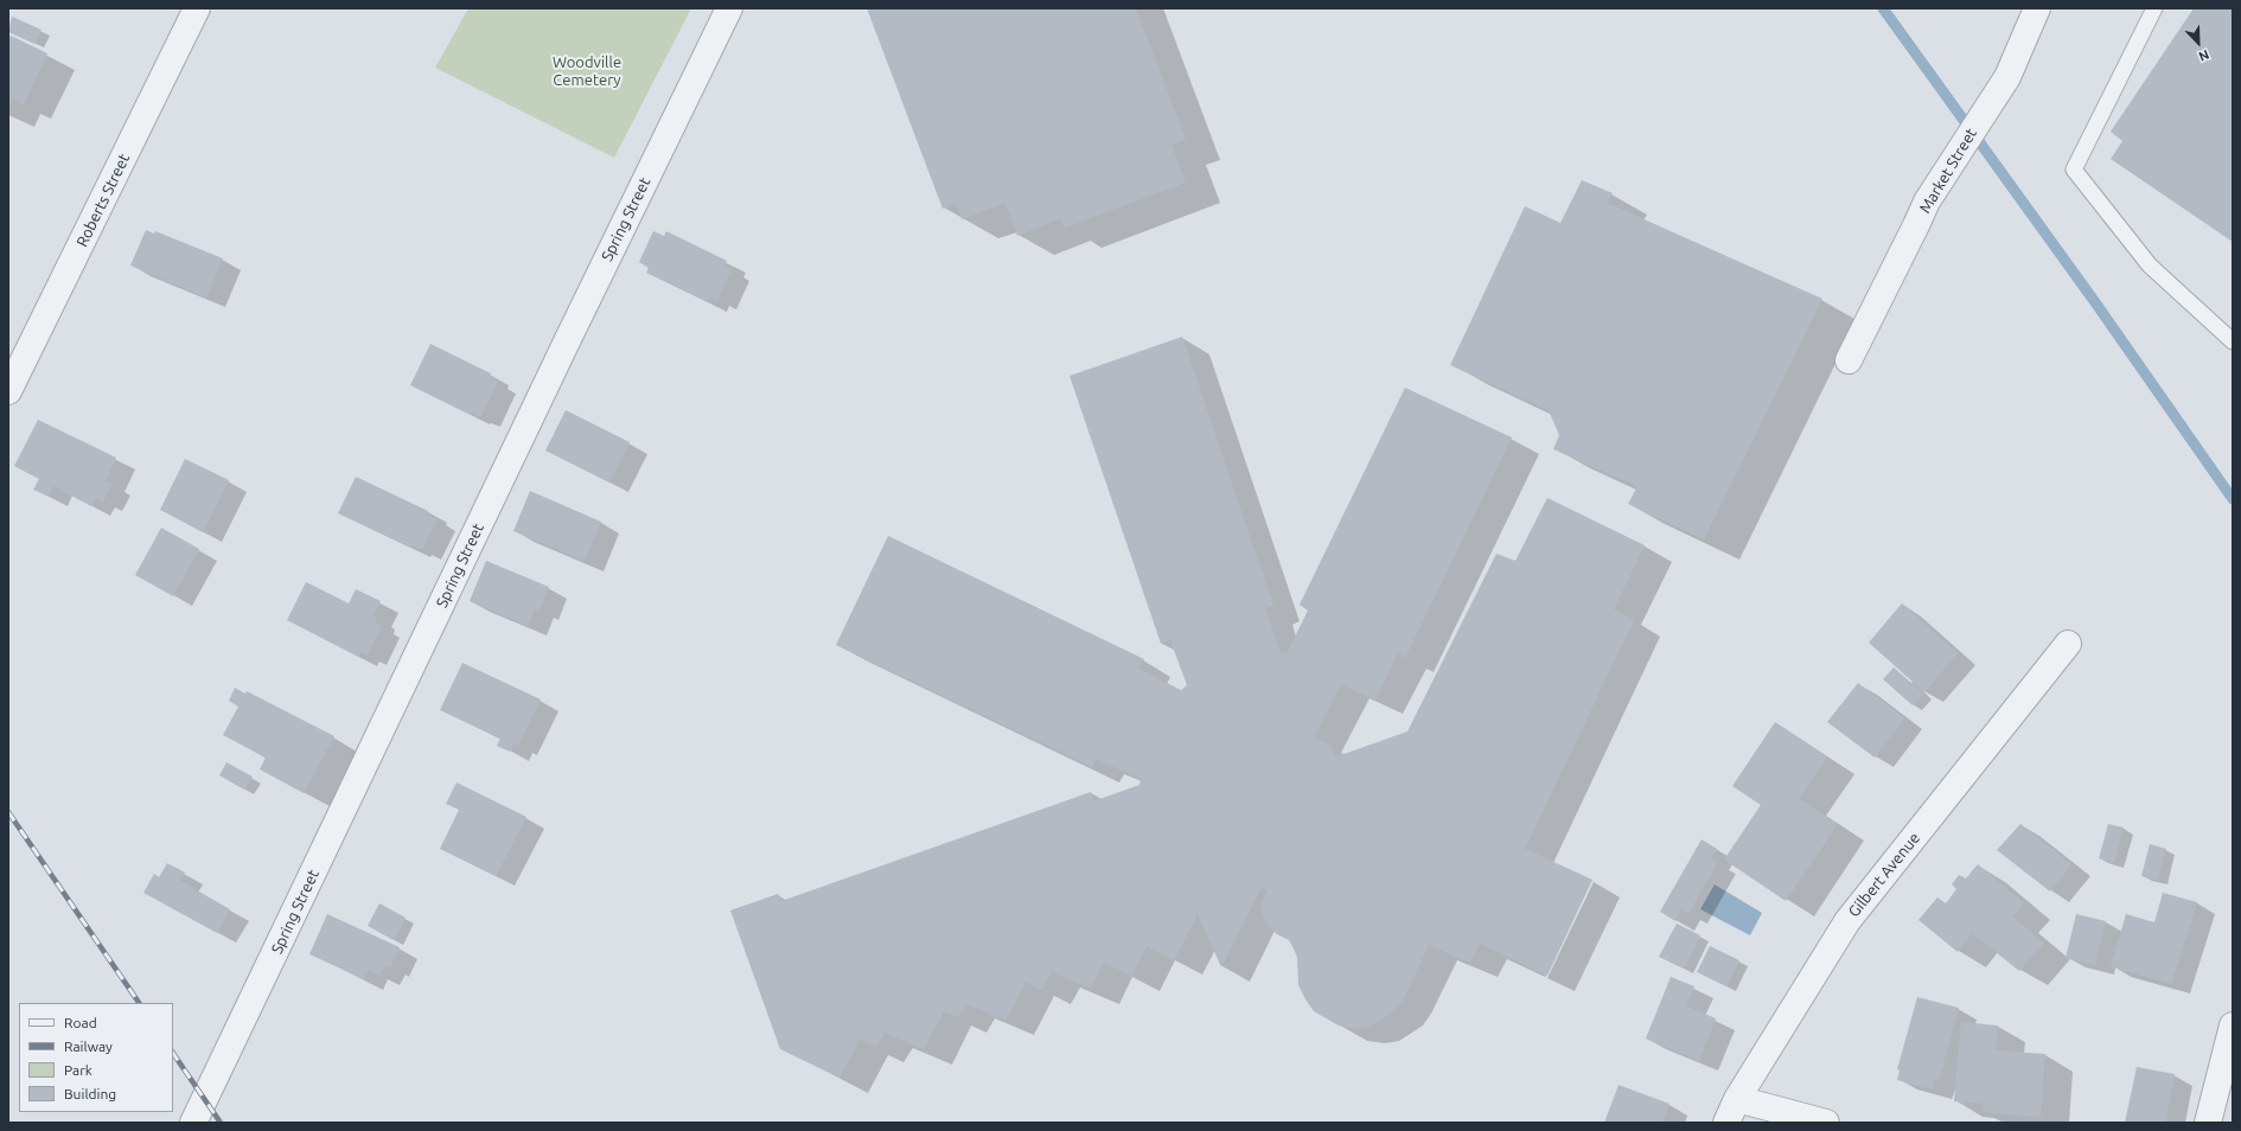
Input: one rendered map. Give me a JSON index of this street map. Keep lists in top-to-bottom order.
{
  "streets": {
    "street": [
      "Market Street",
      "Roberts Street",
      "Spring Street",
      "Gilbert Avenue"
    ]
  },
  "parks": ["Woodville Cemetery"],
  "legend": [
    "Road",
    "Railway",
    "Park",
    "Building"
  ],
  "north": "bottom right"
}
